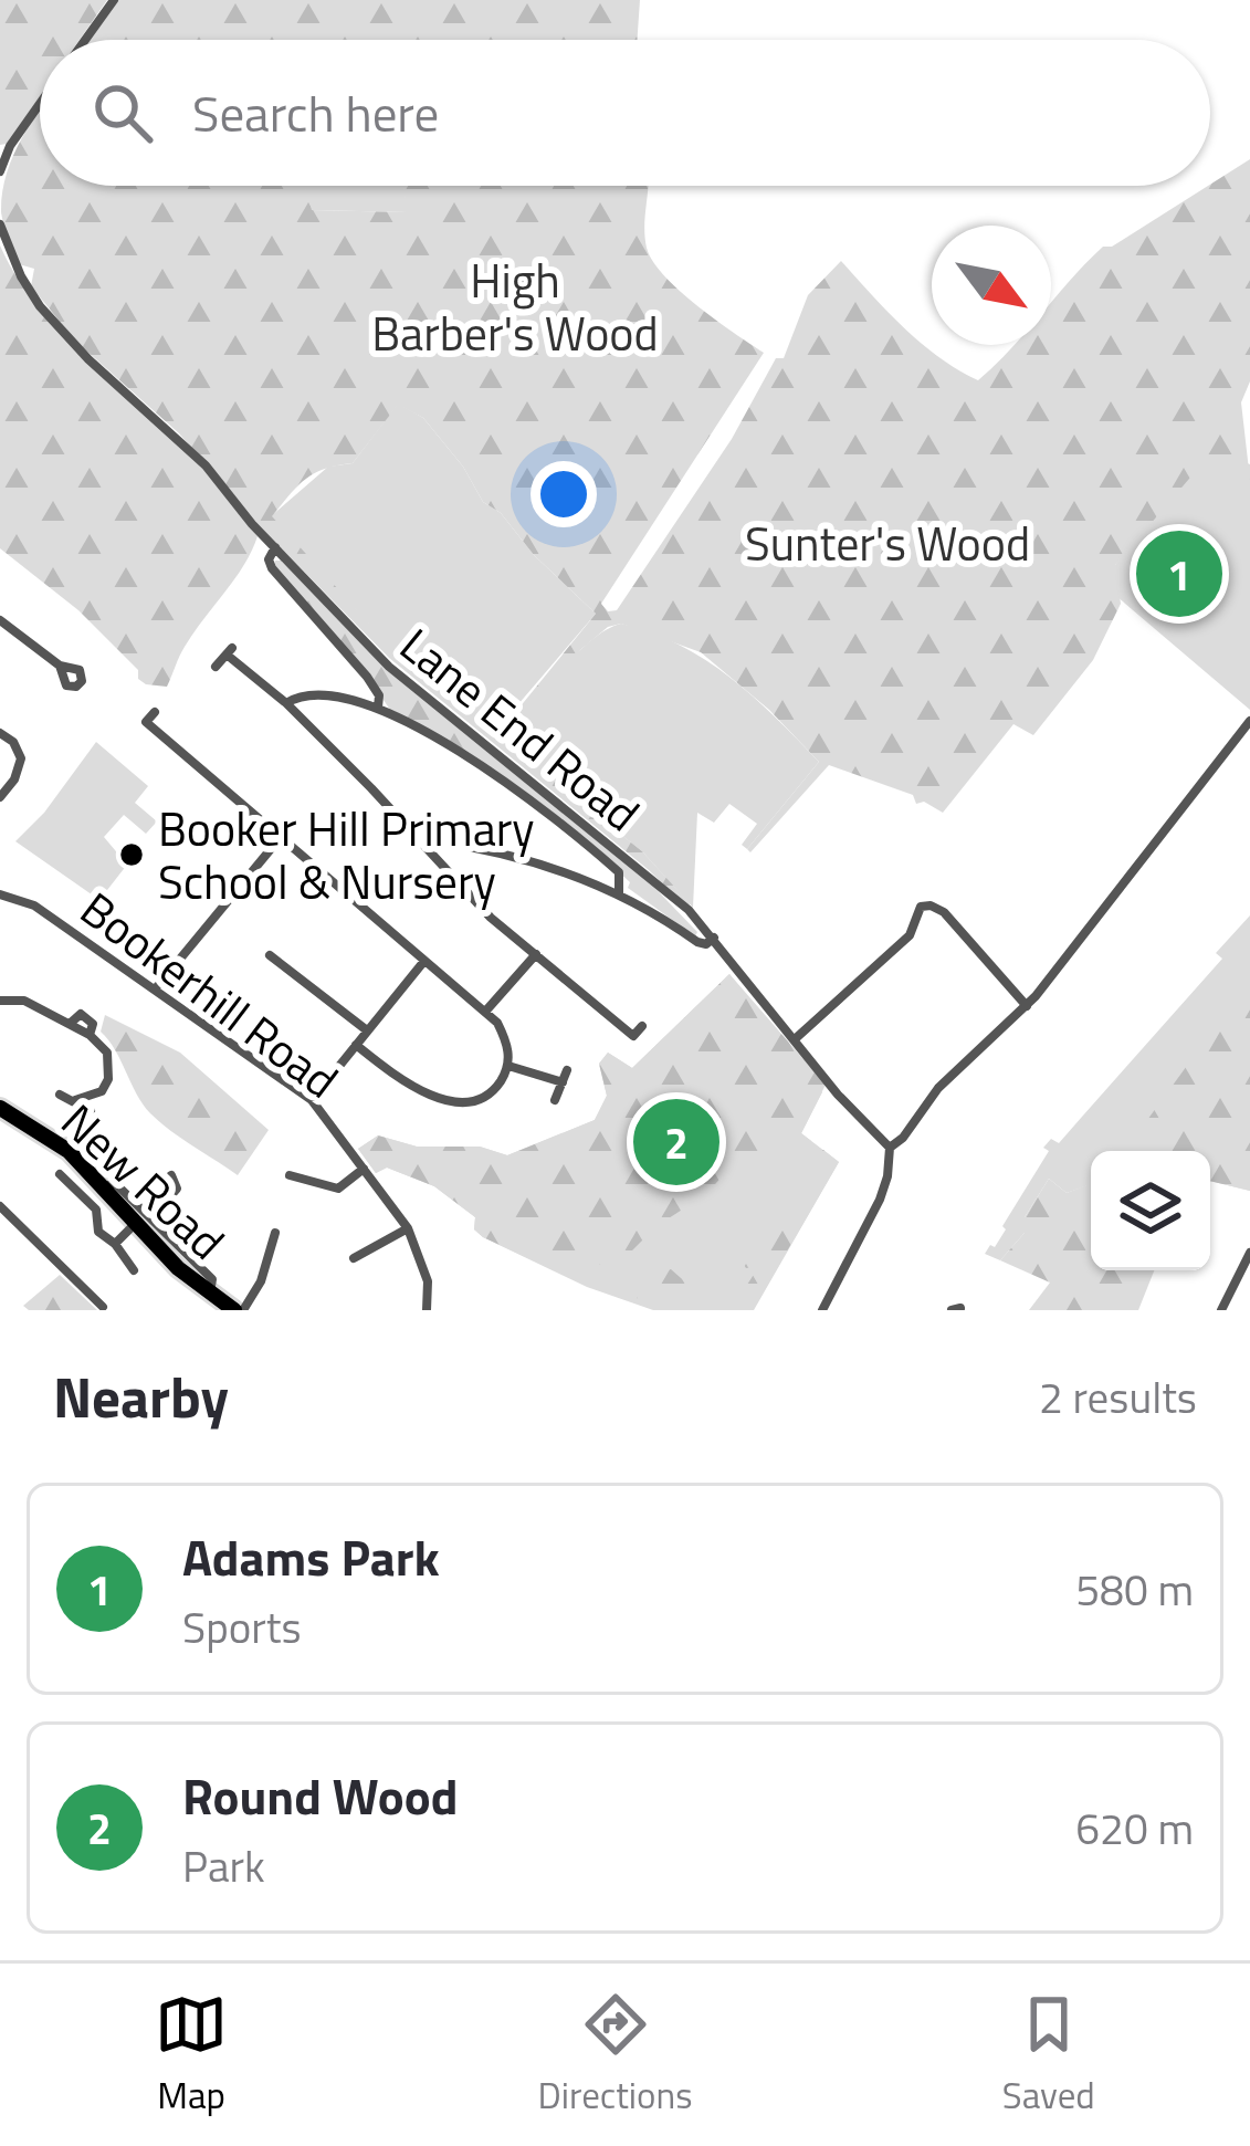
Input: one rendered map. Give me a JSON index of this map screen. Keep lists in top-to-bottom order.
{
  "streets": {
    "highway": ["New Road"],
    "street": ["Lane End Road", "Bookerhill Road"]
  },
  "parks": ["High Barber's Wood", "Sunter's Wood"],
  "places": ["Booker Hill Primary School & Nursery"],
  "north": "bottom right",
  "page": {
    "search": "Search here",
    "pins": ["1", "2"],
    "heading": ["Nearby", "2 results"],
    "list": [
      {
        "mark": "1",
        "name": "Adams Park",
        "note": "Sports",
        "value": "580 m"
      },
      {
        "mark": "2",
        "name": "Round Wood",
        "note": "Park",
        "value": "620 m"
      }
    ],
    "nav": ["Map", "Directions", "Saved"]
  }
}
